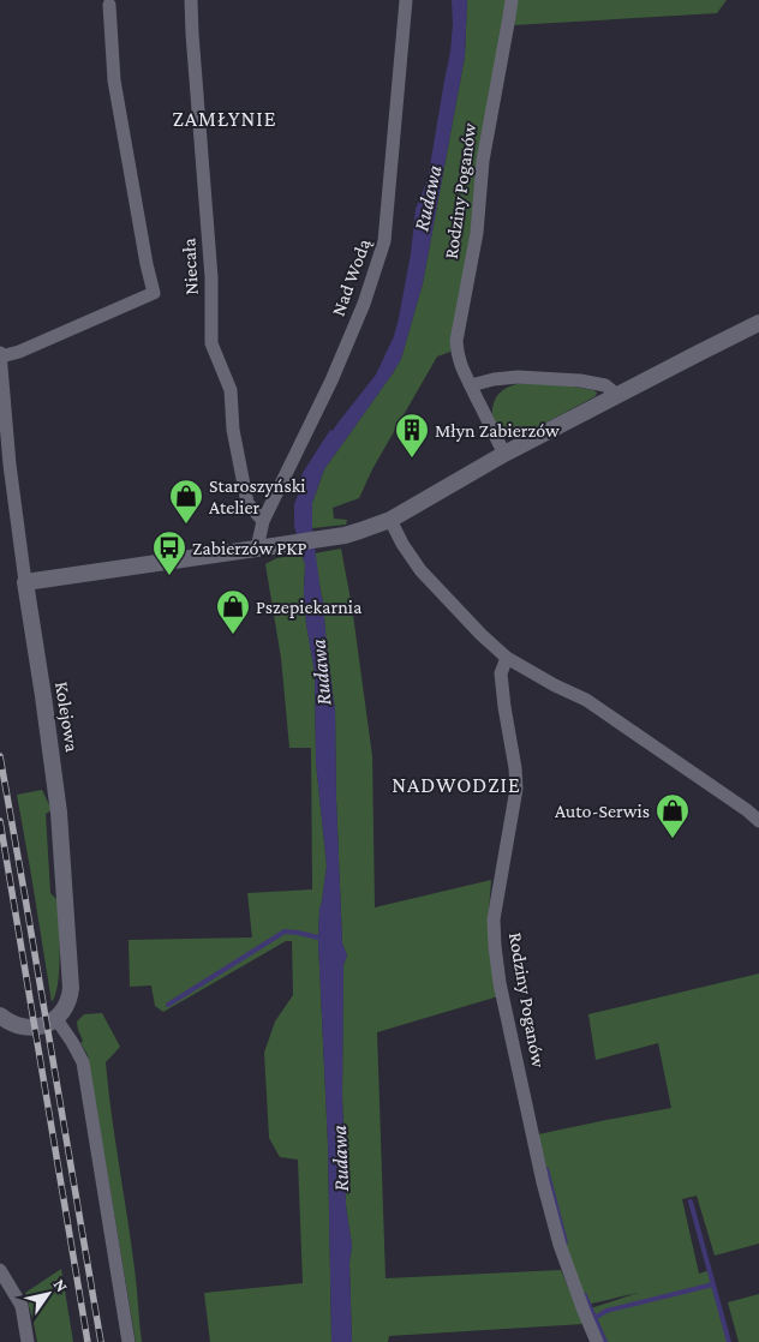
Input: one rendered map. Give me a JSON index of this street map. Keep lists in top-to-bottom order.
{
  "streets": {
    "street": [
      "Rodziny Poganów",
      "Niecała",
      "Nad Wodą",
      "Kolejowa"
    ]
  },
  "crossings": [
    ["Niecała", "Nad Wodą"]
  ],
  "districts": ["ZAMŁYNIE", "NADWODZIE"],
  "water": ["Rudawa"],
  "places": {
    "building": ["Młyn Zabierzów"],
    "shop": ["Staroszyński Atelier", "Pszepiekarnia", "Auto-Serwis"],
    "bus stop": ["Zabierzów PKP"]
  },
  "north": "top right"
}
